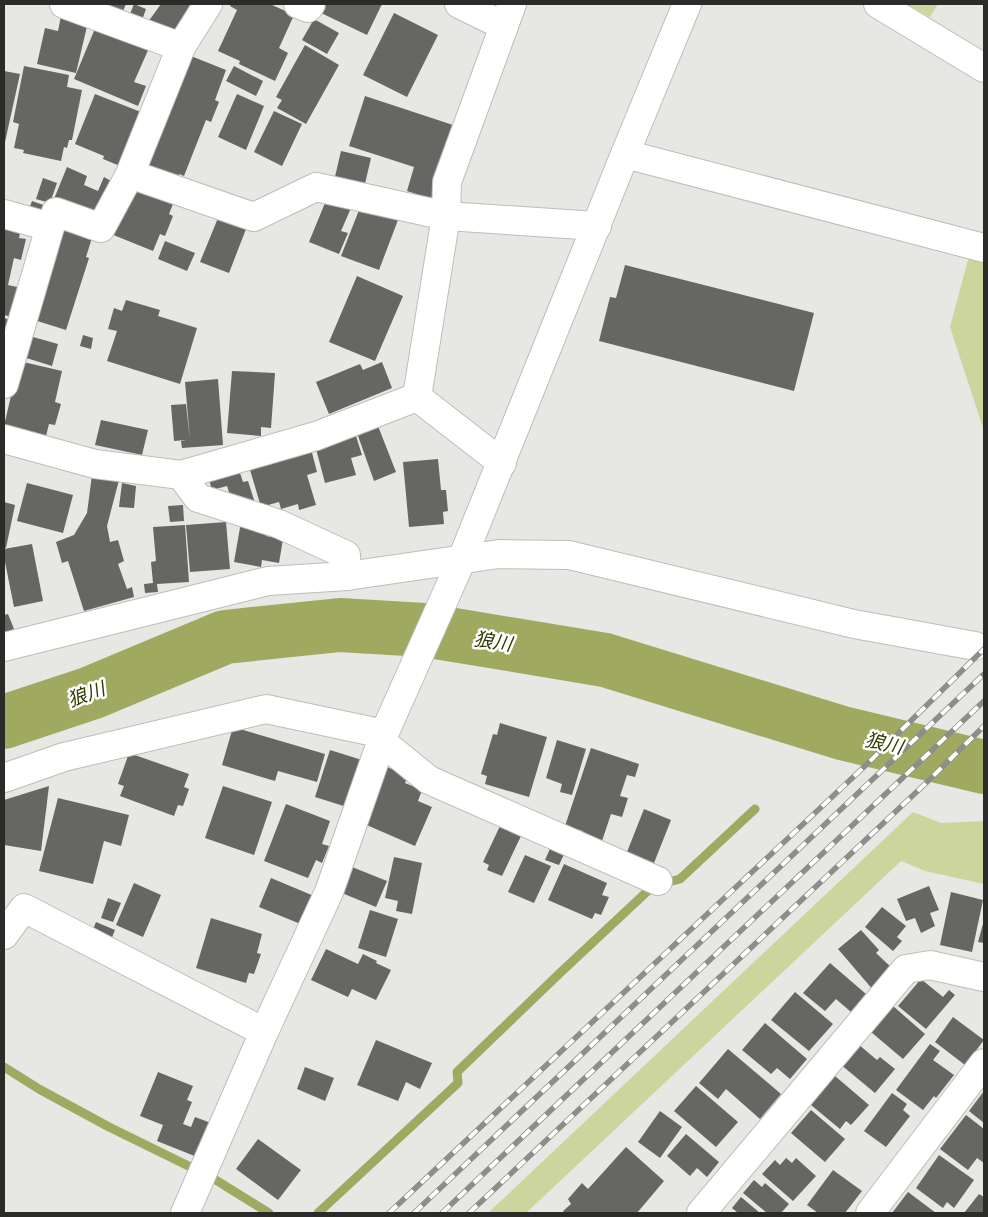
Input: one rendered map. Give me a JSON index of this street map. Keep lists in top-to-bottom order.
{
  "water": ["狼川"]
}
